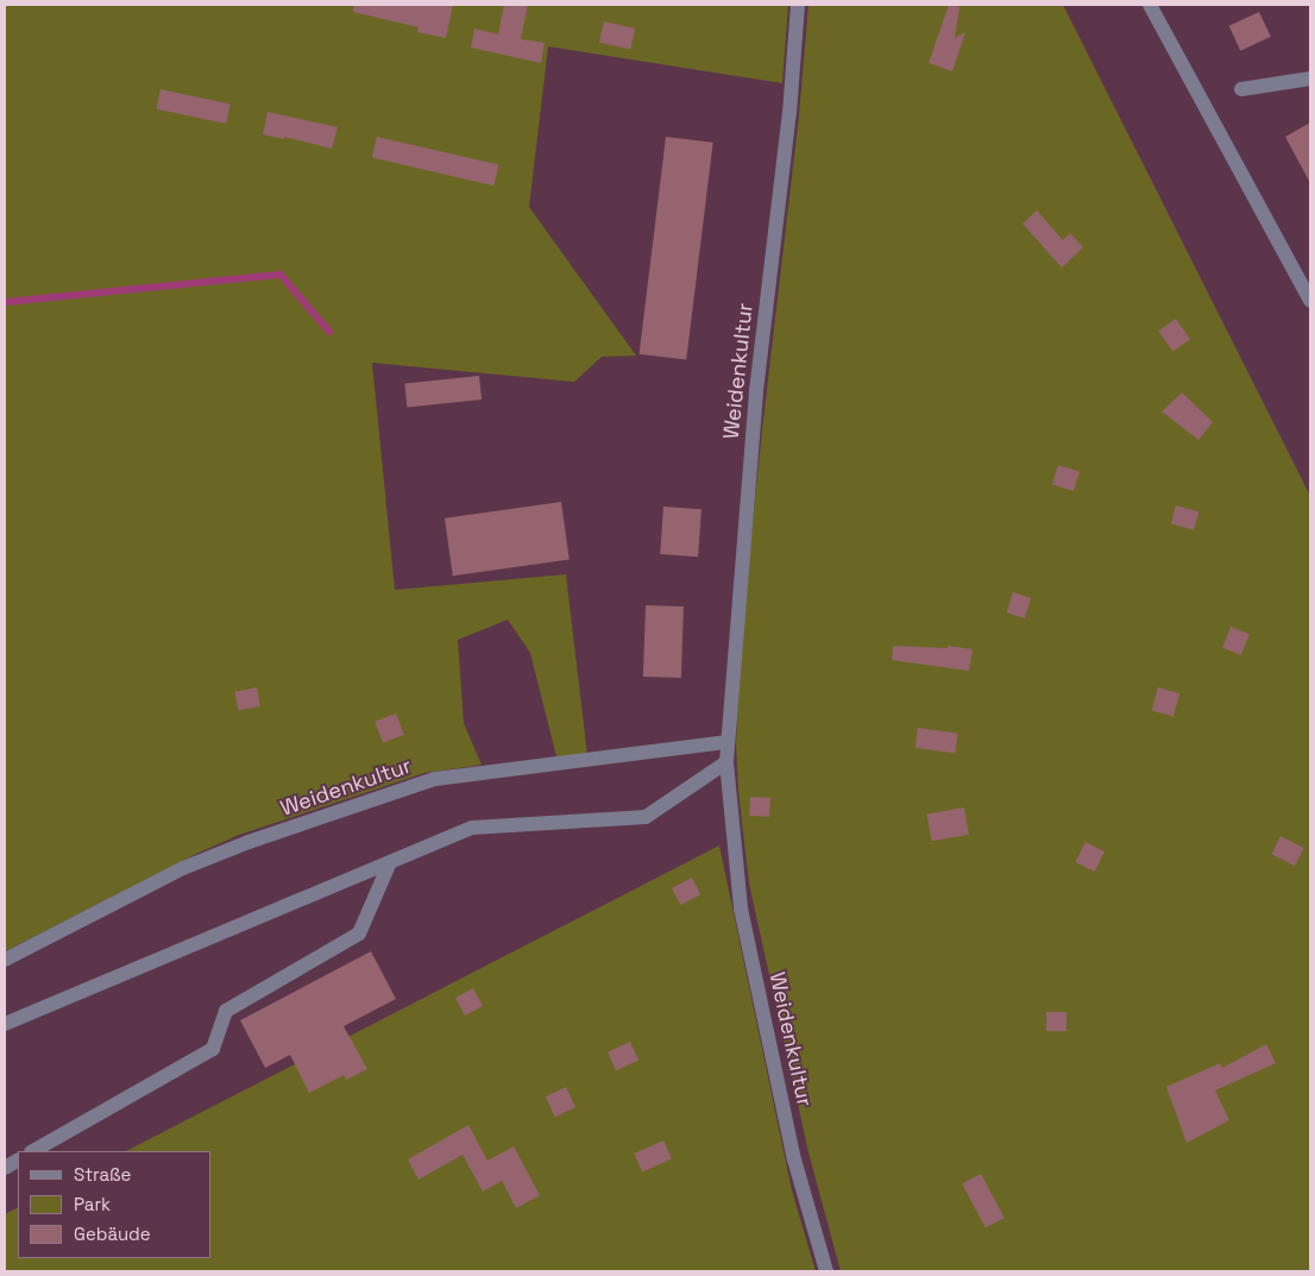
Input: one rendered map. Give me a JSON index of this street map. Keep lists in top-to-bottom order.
{
  "streets": {
    "street": ["Weidenkultur"]
  },
  "legend": ["Straße", "Park", "Gebäude"]
}
